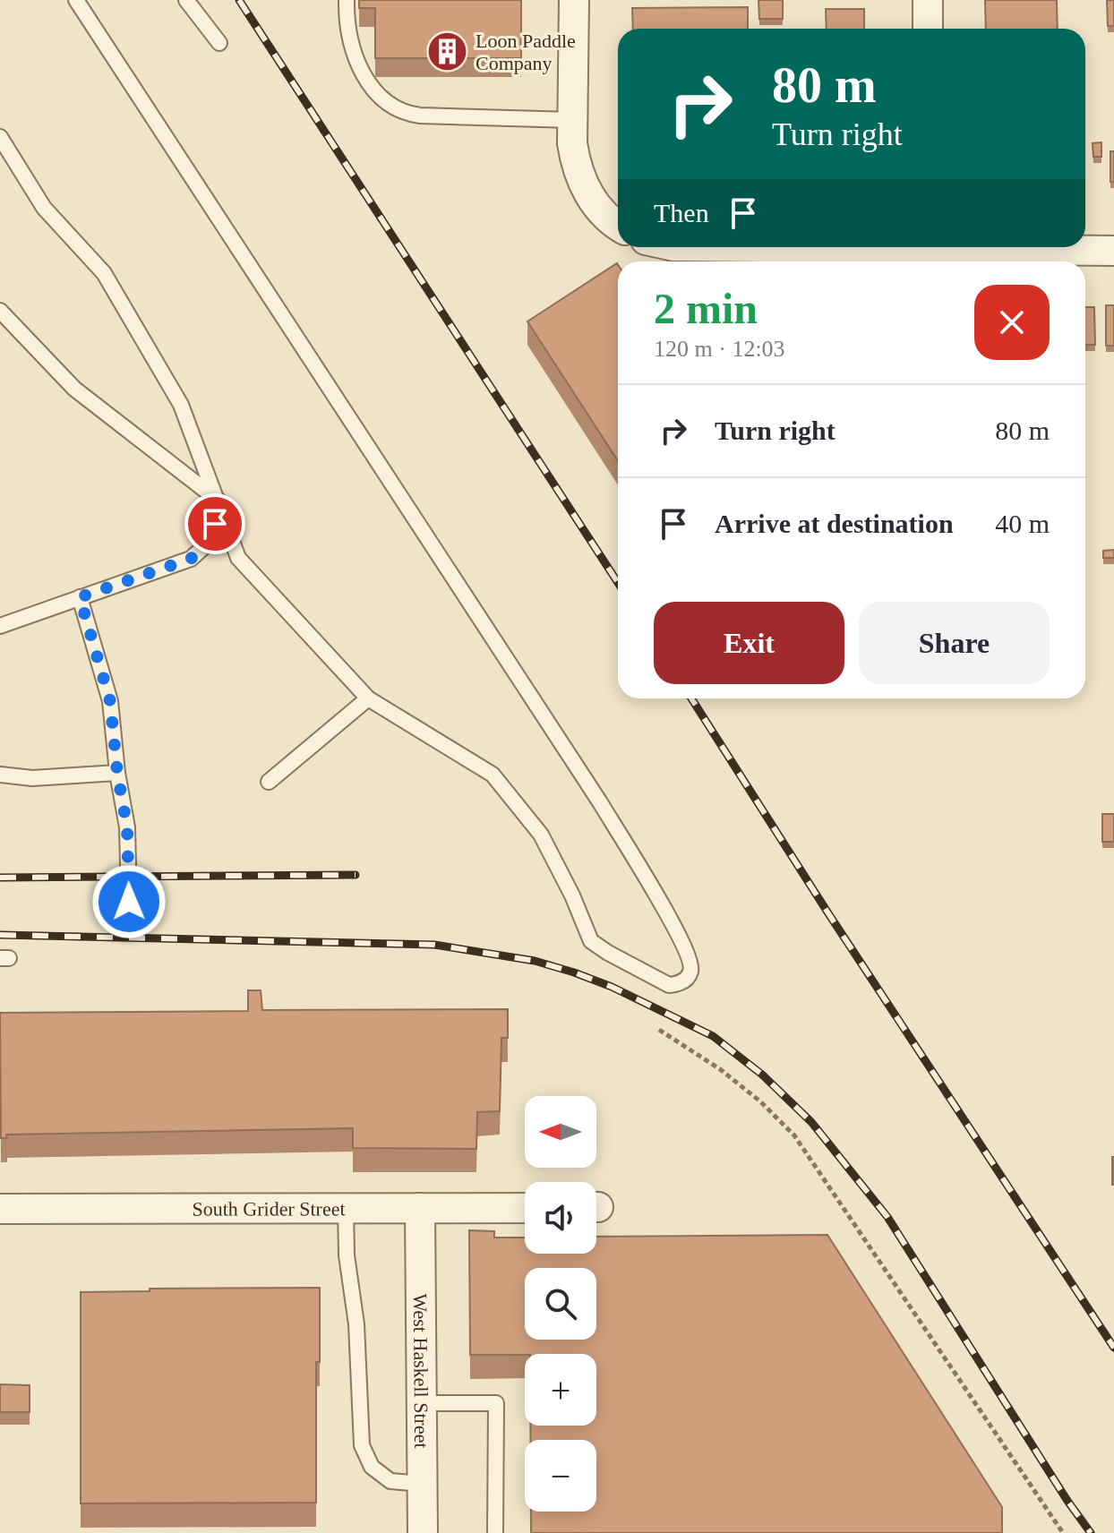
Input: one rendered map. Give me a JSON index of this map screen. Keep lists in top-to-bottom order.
{
  "streets": {
    "street": ["South Grider Street", "West Haskell Street"]
  },
  "crossings": [
    ["South Grider Street", "West Haskell Street"]
  ],
  "places": {
    "building": ["Loon Paddle Company"]
  },
  "north": "left",
  "page": {
    "turn": ["80 m", "Turn right"],
    "then": "Then",
    "heading": ["2 min", "120 m · 12:03"],
    "list": [
      {
        "name": "Turn right",
        "value": "80 m"
      },
      {
        "name": "Arrive at destination",
        "value": "40 m"
      }
    ],
    "buttons": ["Exit", "Share"],
    "map_buttons": ["+", "−"]
  }
}
